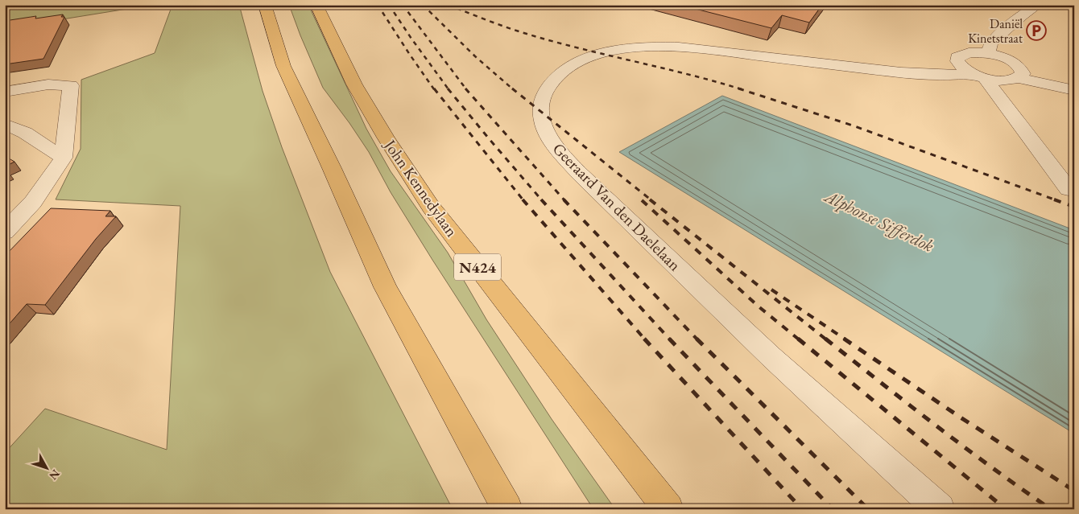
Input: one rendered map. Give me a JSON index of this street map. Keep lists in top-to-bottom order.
{
  "streets": {
    "highway": ["John Kennedylaan", "N424"],
    "street": ["Geeraard Van den Daelelaan"]
  },
  "water": ["Alphonse Sifferdok"],
  "places": {
    "parking": ["Daniël Kinetstraat"]
  },
  "north": "bottom right"
}
